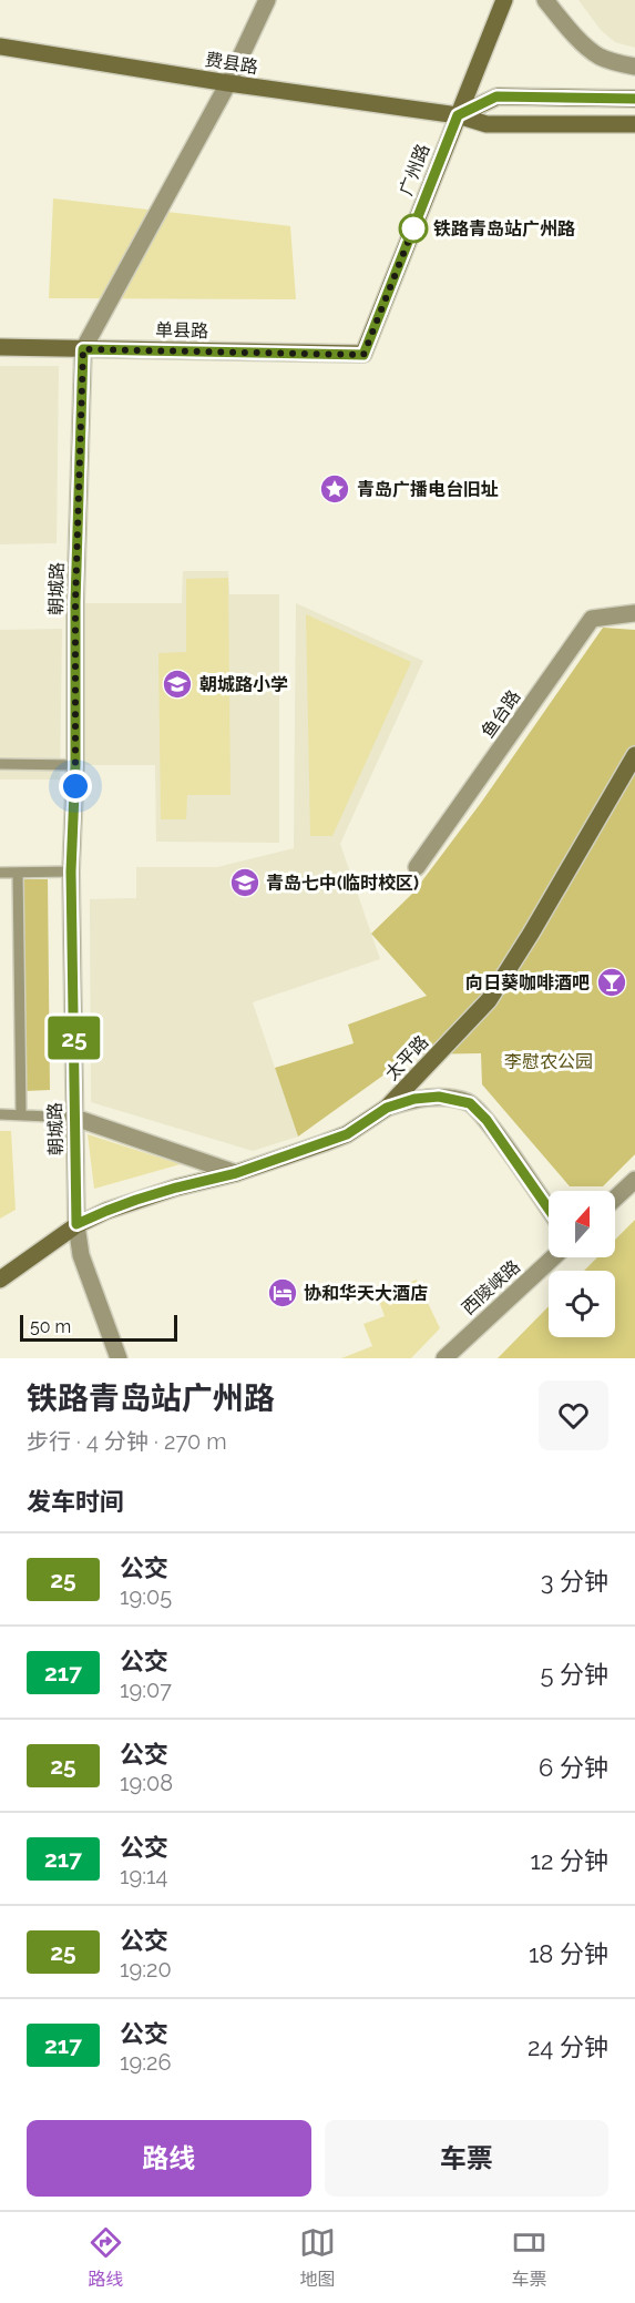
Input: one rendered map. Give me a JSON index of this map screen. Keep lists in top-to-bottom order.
{
  "streets": {
    "main road": [
      "费县路",
      "广州路",
      "单县路",
      "太平路"
    ],
    "street": ["朝城路", "鱼台路", "西陵峡路"]
  },
  "crossings": [
    ["费县路", "广州路"],
    ["费县路", "朝城路"],
    ["广州路", "单县路"],
    ["单县路", "朝城路"],
    ["朝城路", "太平路"]
  ],
  "parks": ["李慰农公园"],
  "places": {
    "other": ["铁路青岛站广州路"],
    "place": ["青岛广播电台旧址"],
    "school or university": ["朝城路小学", "青岛七中(临时校区)"],
    "bar": ["向日葵咖啡酒吧"],
    "hotel": ["协和华天大酒店"]
  },
  "lines": ["bus line 25"],
  "scale_bar": "50 m",
  "north": "top",
  "page": {
    "on_map": "25",
    "scale": "50 m",
    "heading": [
      ["铁路青岛站广州路", "步行 · 4 分钟 · 270 m"],
      "发车时间"
    ],
    "list": [
      {
        "mark": "25",
        "name": "公交",
        "note": "19:05",
        "value": "3 分钟"
      },
      {
        "mark": "217",
        "name": "公交",
        "note": "19:07",
        "value": "5 分钟"
      },
      {
        "mark": "25",
        "name": "公交",
        "note": "19:08",
        "value": "6 分钟"
      },
      {
        "mark": "217",
        "name": "公交",
        "note": "19:14",
        "value": "12 分钟"
      },
      {
        "mark": "25",
        "name": "公交",
        "note": "19:20",
        "value": "18 分钟"
      },
      {
        "mark": "217",
        "name": "公交",
        "note": "19:26",
        "value": "24 分钟"
      }
    ],
    "buttons": ["路线", "车票"],
    "tabs": ["路线", "地图", "车票"]
  }
}
